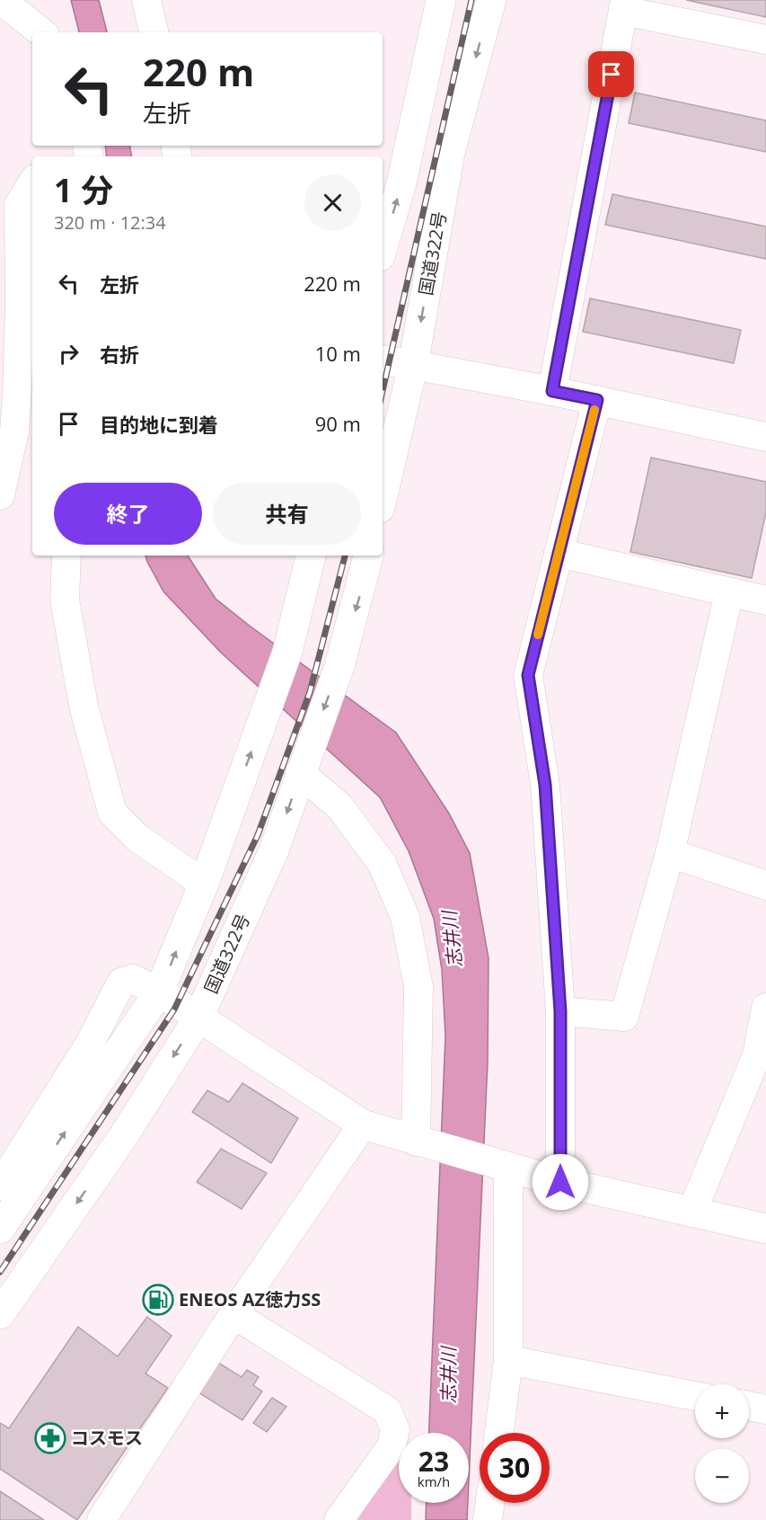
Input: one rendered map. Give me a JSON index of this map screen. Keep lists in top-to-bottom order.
{
  "streets": {
    "main road": ["国道322号"]
  },
  "water": ["志井川"],
  "places": {
    "fuel station": ["ENEOS AZ徳力SS"],
    "pharmacy": ["コスモス"]
  },
  "page": {
    "turn": ["220 m", "左折"],
    "heading": ["1 分", "320 m · 12:34"],
    "list": [
      {
        "name": "左折",
        "value": "220 m"
      },
      {
        "name": "右折",
        "value": "10 m"
      },
      {
        "name": "目的地に到着",
        "value": "90 m"
      }
    ],
    "buttons": ["終了", "共有"],
    "map_buttons": ["+", "−"],
    "speed": "23 km/h",
    "limit": "30"
  }
}
